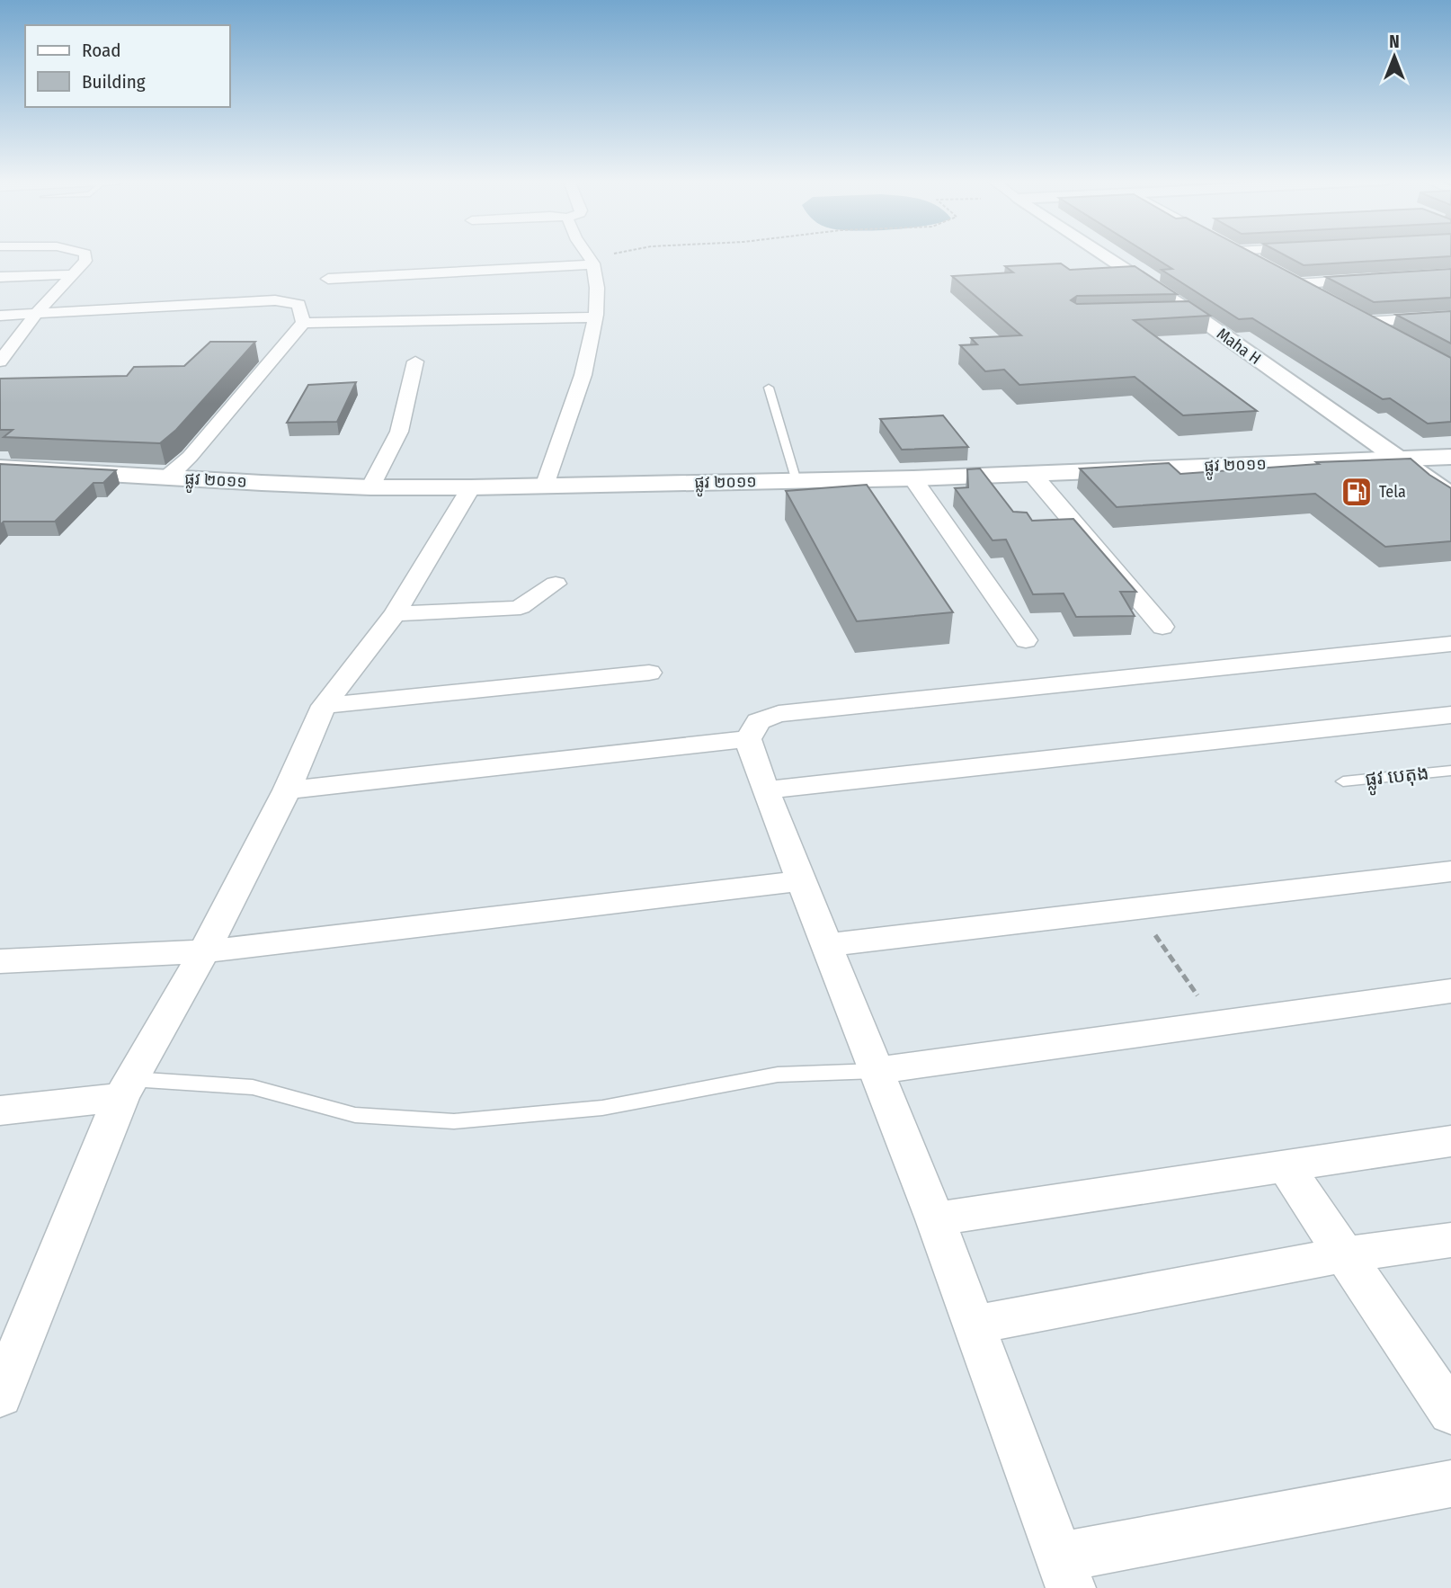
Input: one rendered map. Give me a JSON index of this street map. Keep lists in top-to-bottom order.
{
  "streets": {
    "main road": ["Maha H", "ផ្លូវ ២០១១"],
    "lane": ["ផ្លូវ បេតុង"]
  },
  "crossings": [
    ["Maha H", "ផ្លូវ ២០១១"]
  ],
  "places": {
    "fuel station": ["Tela"]
  },
  "legend": ["Road", "Building"],
  "north": "top"
}
